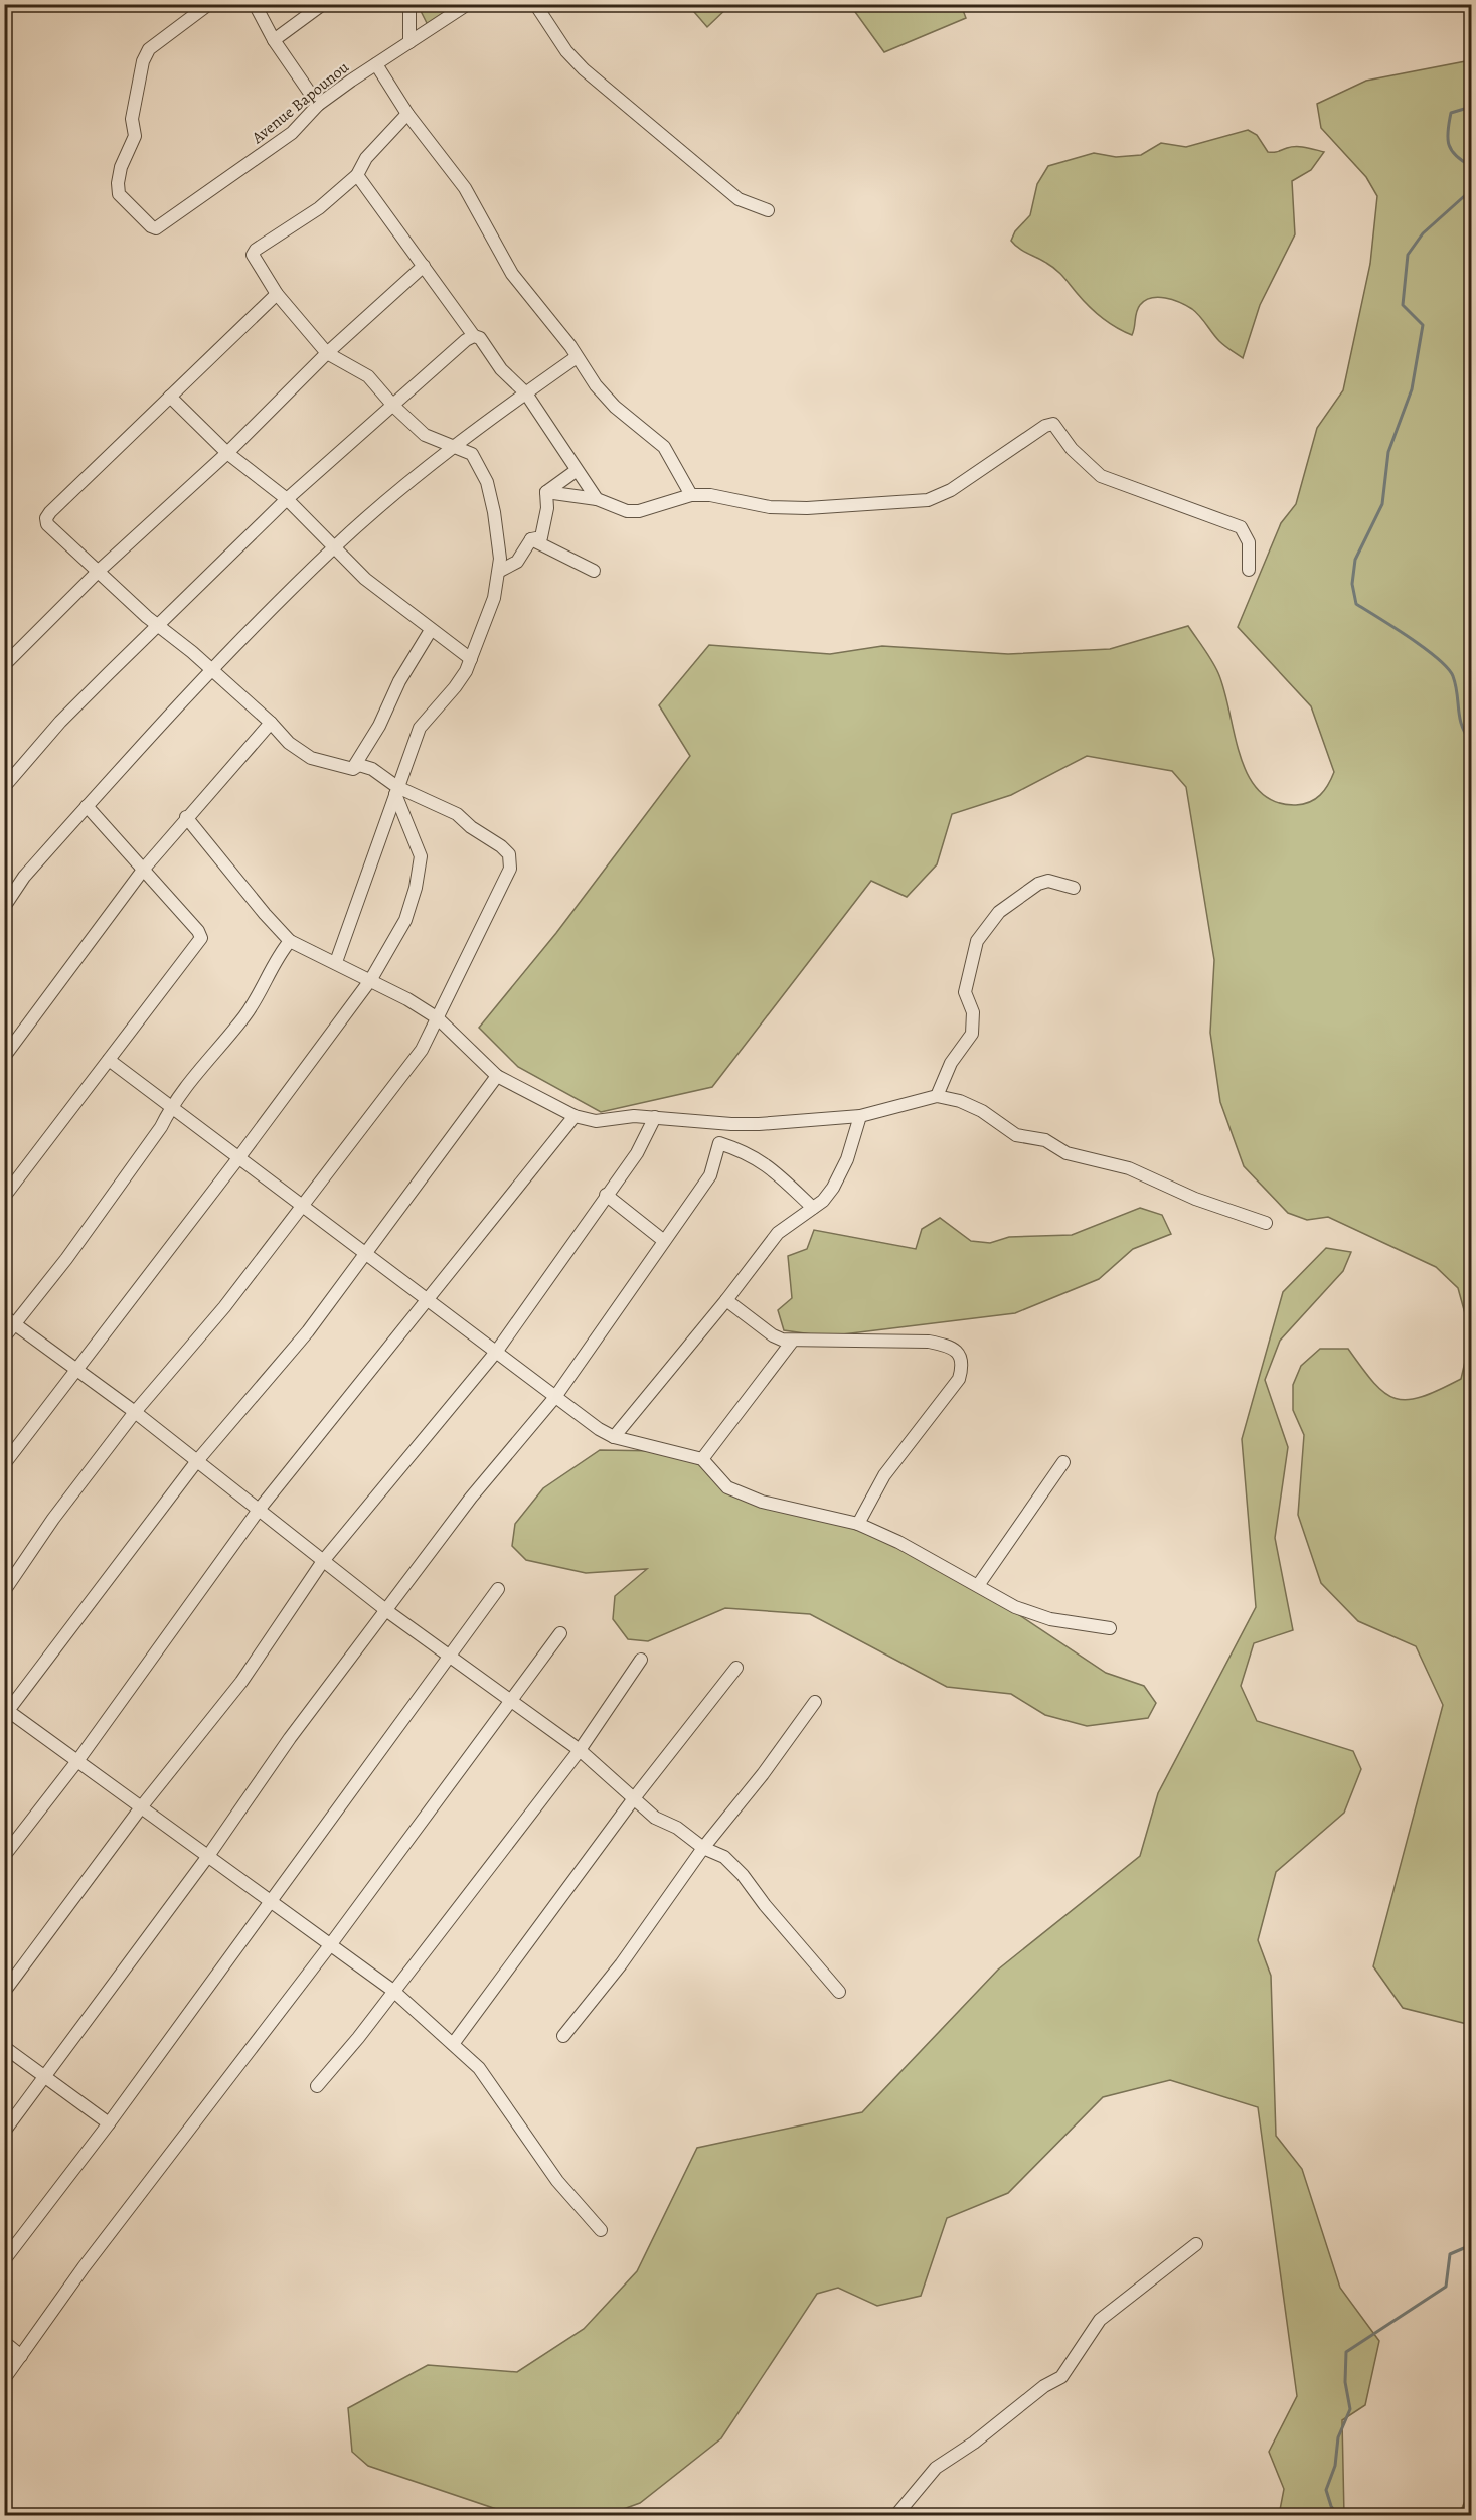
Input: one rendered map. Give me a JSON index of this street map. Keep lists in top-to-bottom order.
{
  "streets": {
    "street": ["Avenue Bapounou"]
  }
}
